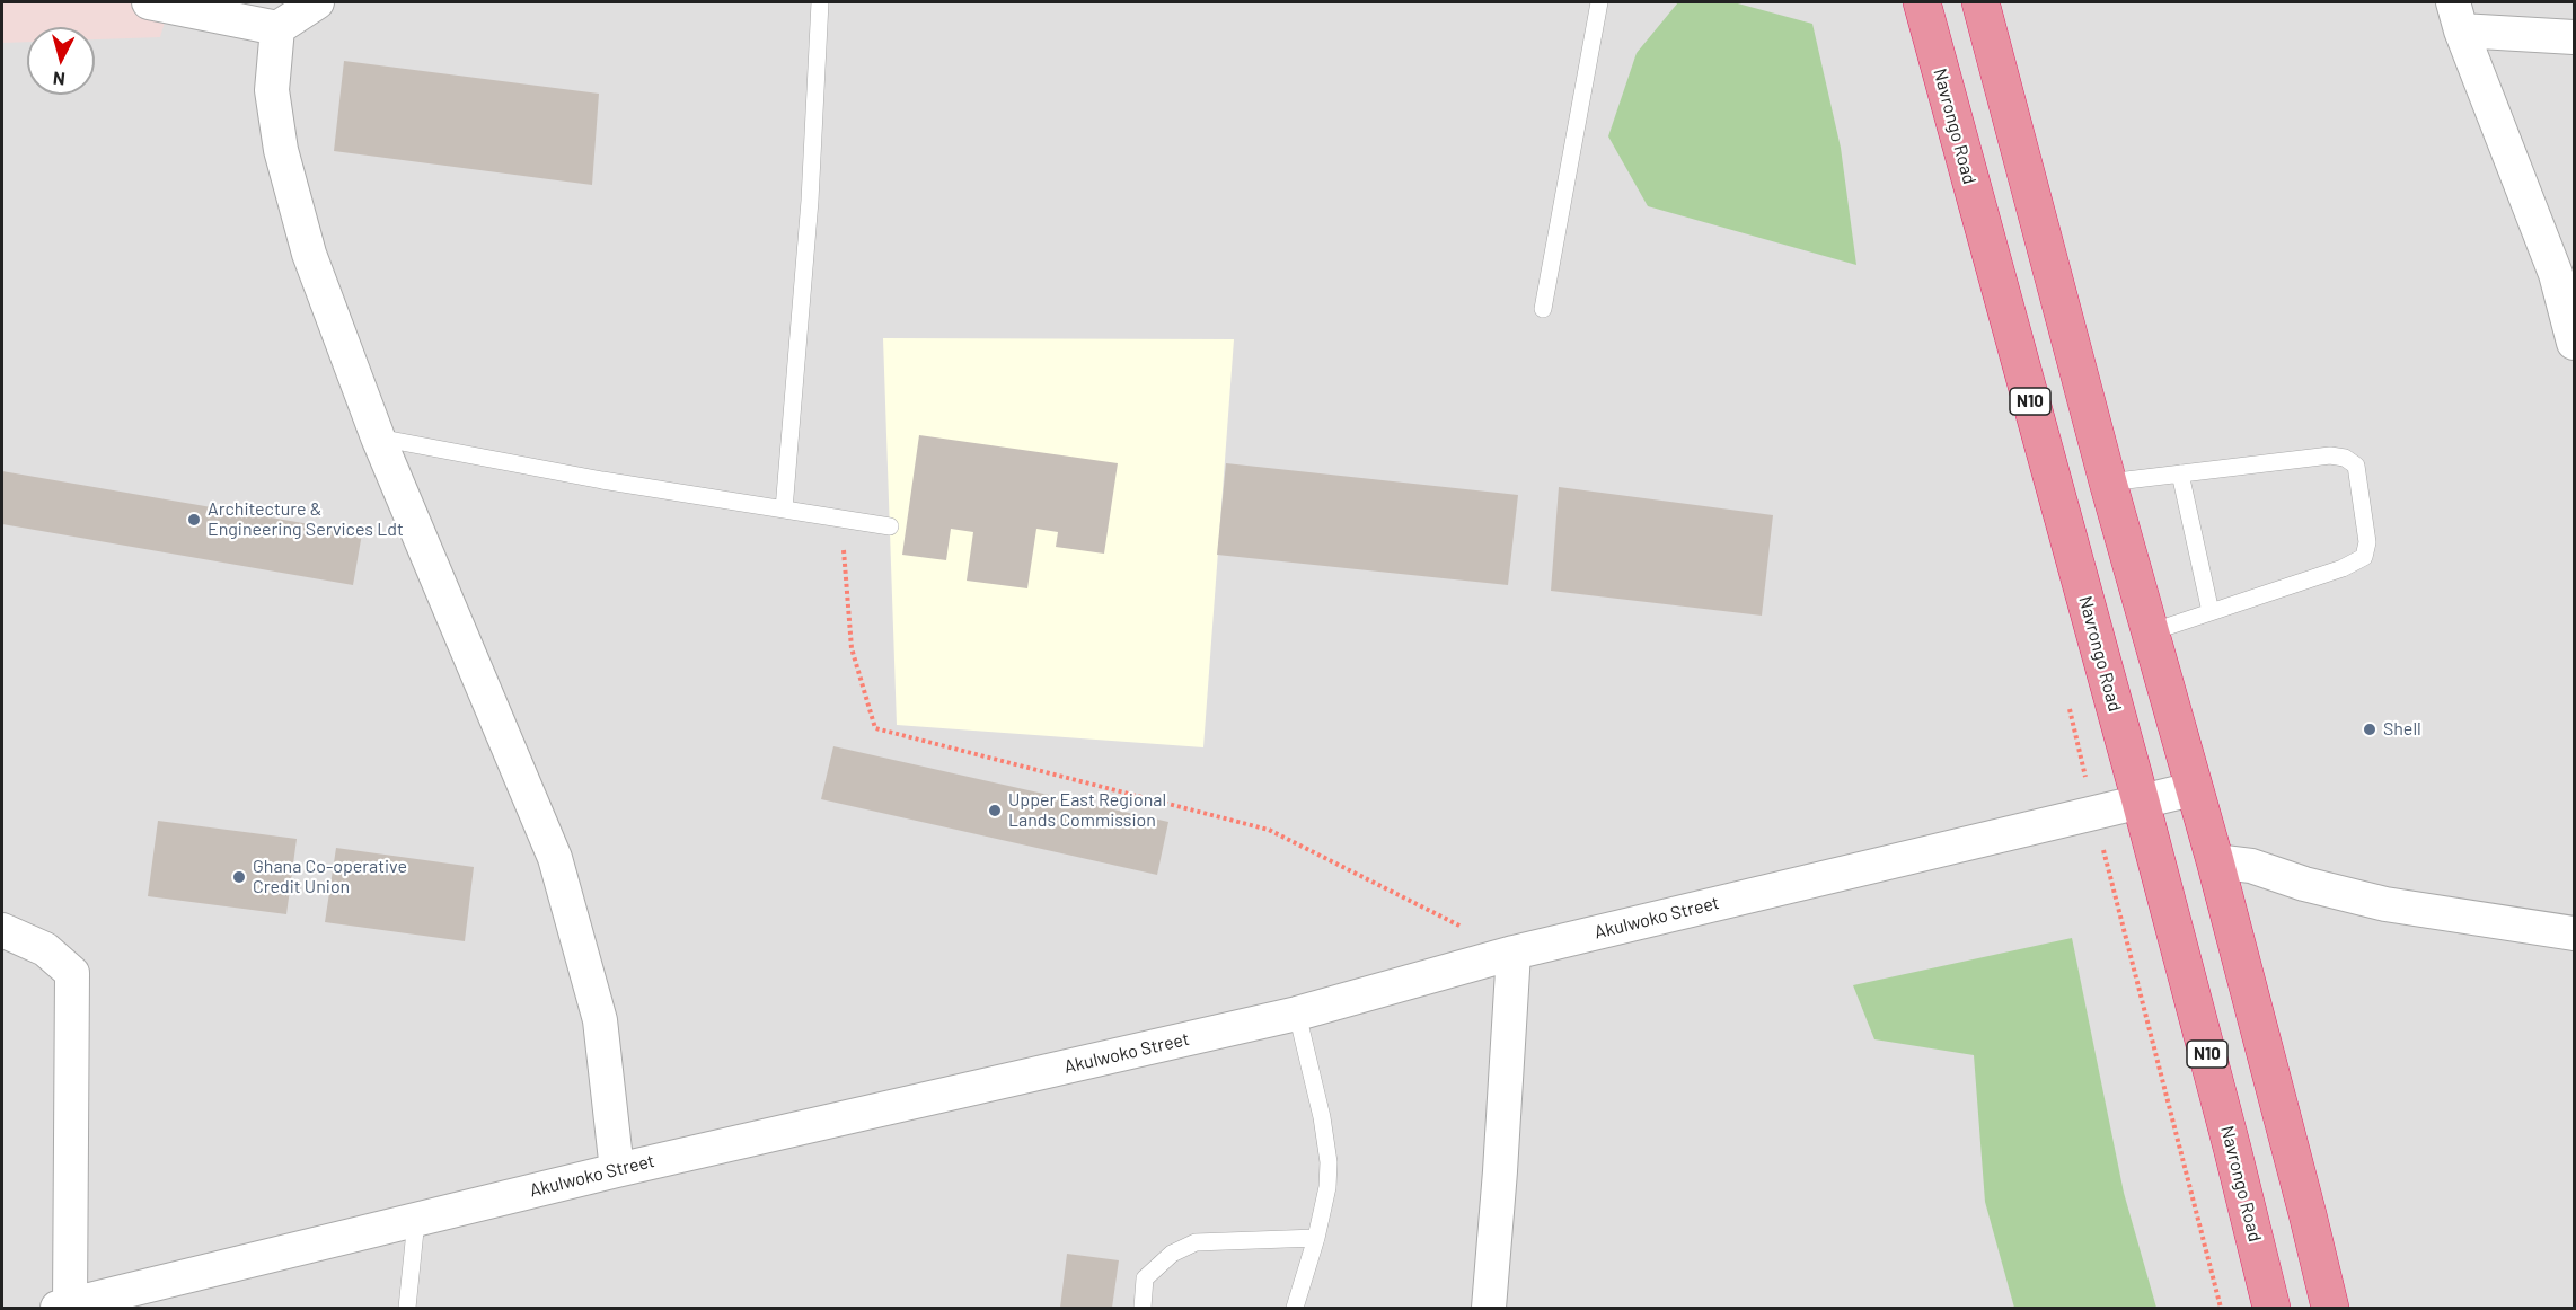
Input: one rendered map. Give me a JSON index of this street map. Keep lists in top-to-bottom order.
{
  "streets": {
    "highway": ["Navrongo Road", "N10"],
    "street": ["Akulwoko Street"]
  },
  "crossings": [
    ["Navrongo Road", "Akulwoko Street"]
  ],
  "places": [
    "Architecture & Engineering Services Ldt",
    "Shell",
    "Upper East Regional Lands Commission",
    "Ghana Co-operative Credit Union"
  ],
  "north": "bottom"
}
